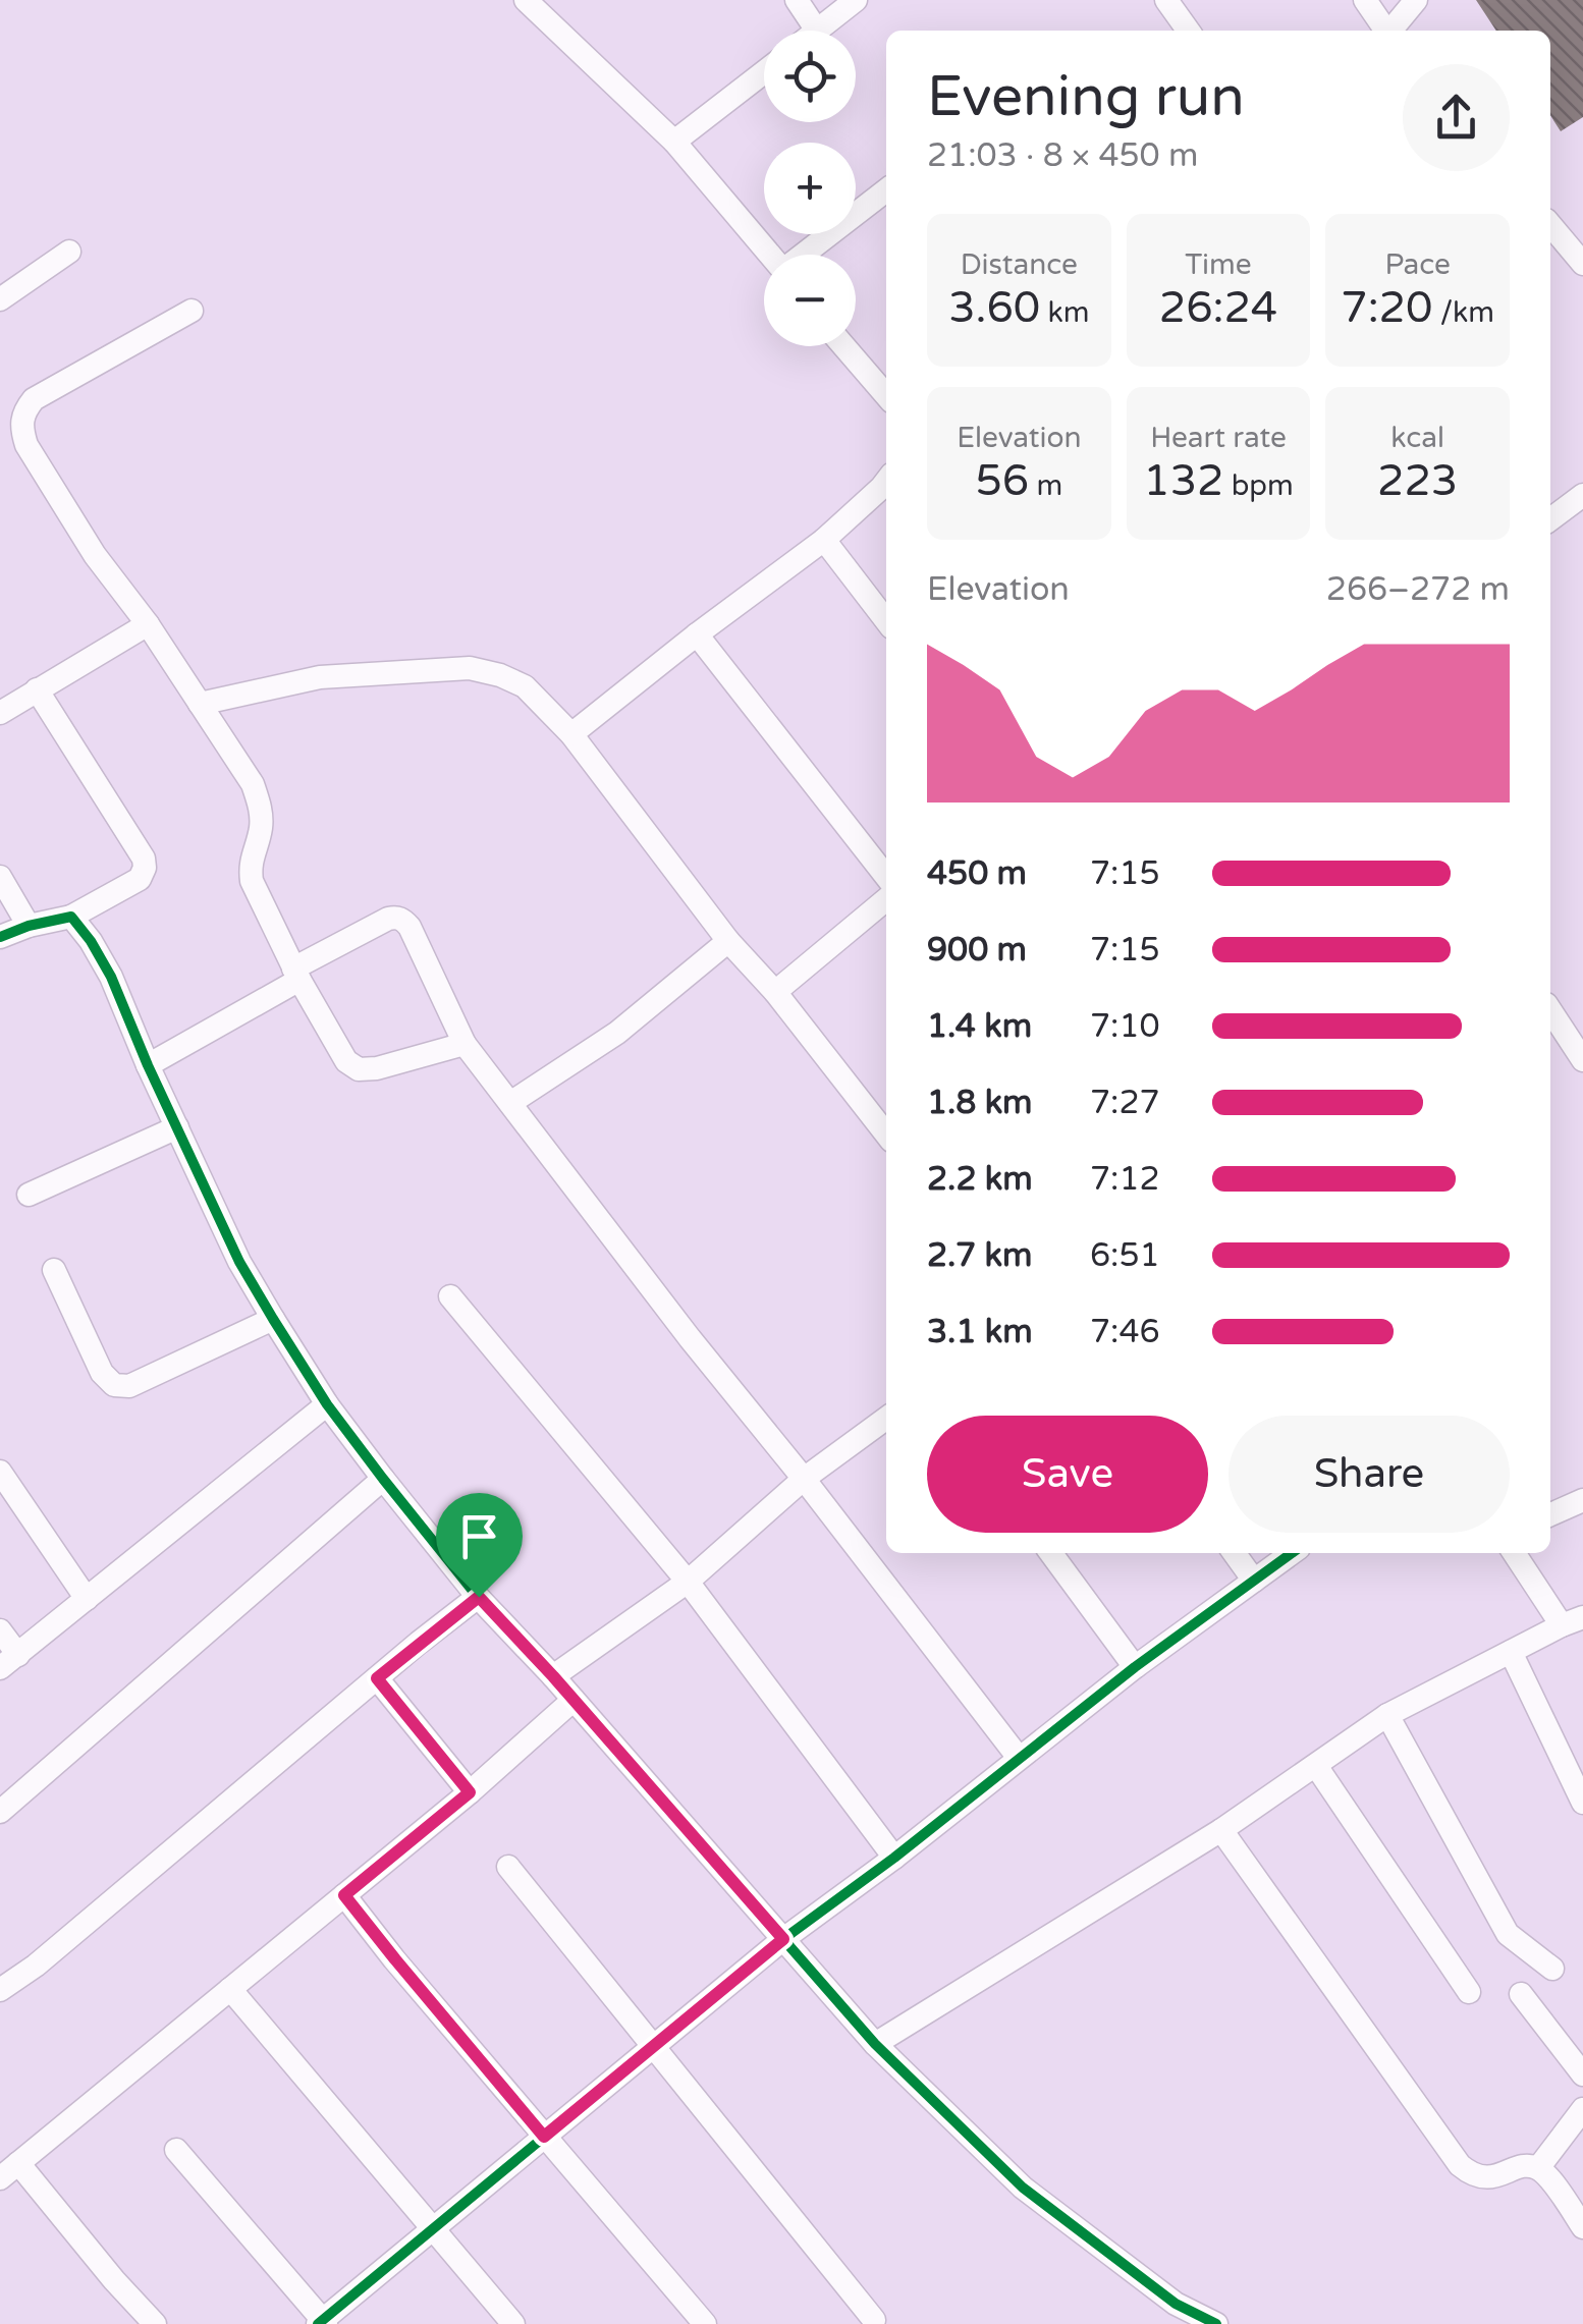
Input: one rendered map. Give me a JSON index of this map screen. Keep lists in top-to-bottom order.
{
  "page": {
    "map_buttons": ["+", "−"],
    "heading": ["Evening run", "21:03 · 8 × 450 m"],
    "stats": [
      ["Distance", "3.60 km"],
      ["Time", "26:24"],
      ["Pace", "7:20 /km"],
      ["Elevation", "56 m"],
      ["Heart rate", "132 bpm"],
      ["kcal", "223"]
    ],
    "chart": ["Elevation", "266–272 m"],
    "list": [
      {
        "name": "450 m",
        "note": "7:15"
      },
      {
        "name": "900 m",
        "note": "7:15"
      },
      {
        "name": "1.4 km",
        "note": "7:10"
      },
      {
        "name": "1.8 km",
        "note": "7:27"
      },
      {
        "name": "2.2 km",
        "note": "7:12"
      },
      {
        "name": "2.7 km",
        "note": "6:51"
      },
      {
        "name": "3.1 km",
        "note": "7:46"
      }
    ],
    "buttons": ["Save", "Share"]
  }
}
